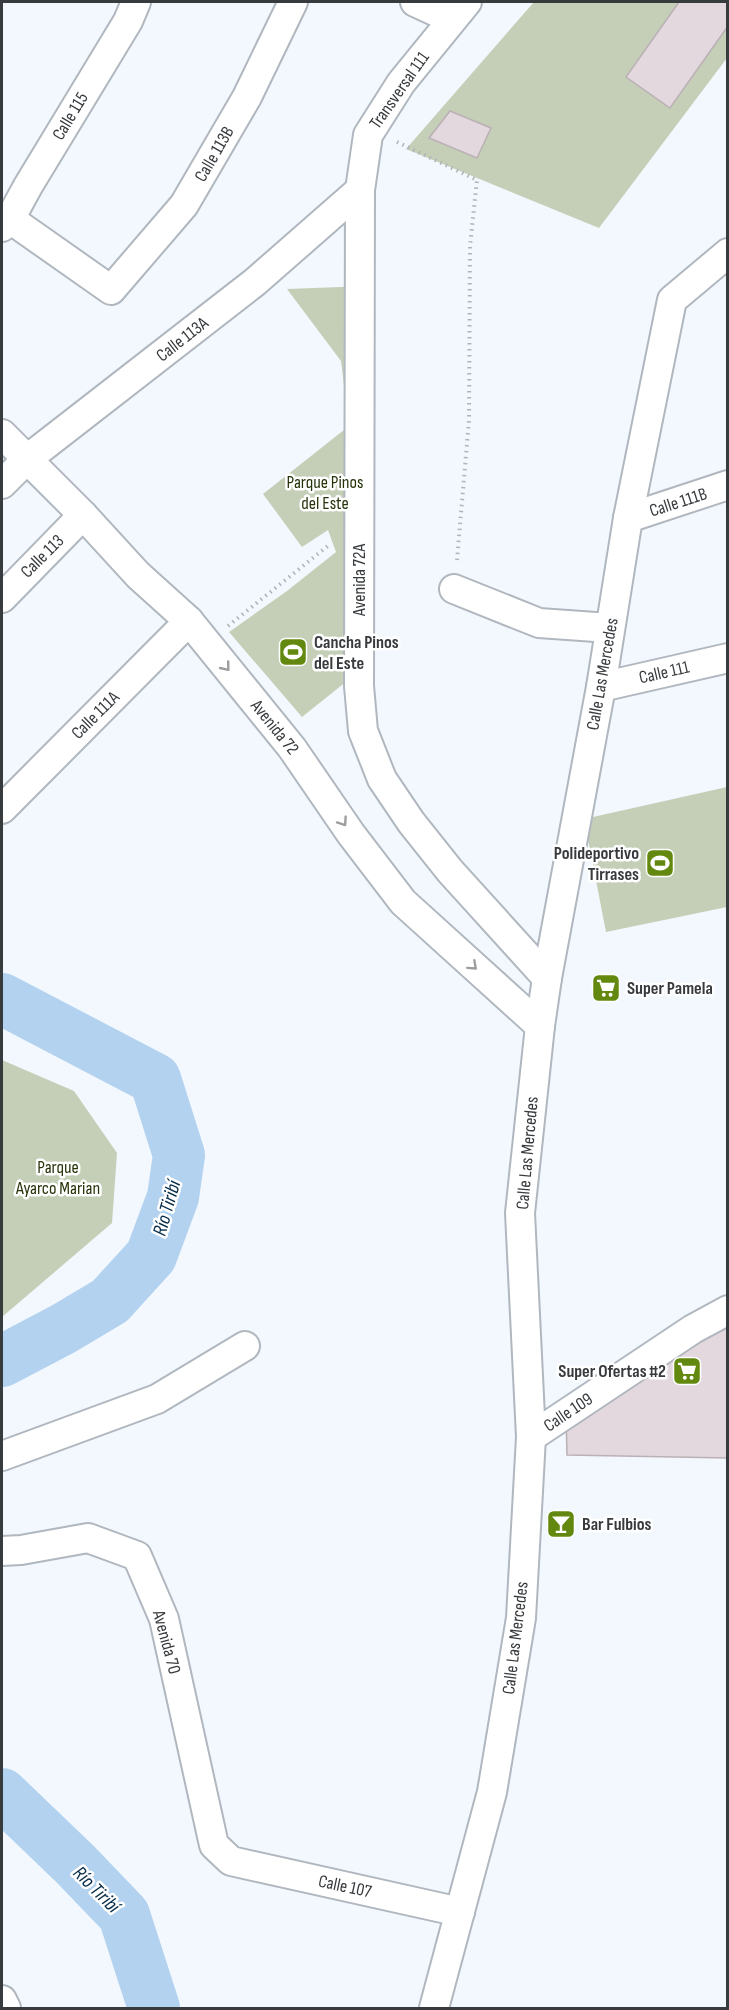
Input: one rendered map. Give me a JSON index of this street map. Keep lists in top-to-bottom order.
{
  "streets": {
    "street": [
      "Transversal 111",
      "Calle 115",
      "Calle 113B",
      "Calle 113A",
      "Calle 111B",
      "Calle 113",
      "Avenida 72A",
      "Calle 111",
      "Calle Las Mercedes",
      "Calle 111A",
      "Avenida 72",
      "Calle 109",
      "Avenida 70",
      "Calle 107"
    ]
  },
  "crossings": [
    ["Transversal 111", "Calle 113A"],
    ["Transversal 111", "Avenida 72A"],
    ["Calle 115", "Calle 113B"],
    ["Calle 113A", "Avenida 72A"],
    ["Calle 113A", "Avenida 72"],
    ["Calle 111B", "Calle Las Mercedes"],
    ["Calle 113", "Avenida 72"],
    ["Avenida 72A", "Calle Las Mercedes"],
    ["Calle 111", "Calle Las Mercedes"],
    ["Calle Las Mercedes", "Avenida 72"],
    ["Calle Las Mercedes", "Calle 109"],
    ["Calle Las Mercedes", "Calle 107"],
    ["Calle 111A", "Avenida 72"],
    ["Avenida 70", "Calle 107"]
  ],
  "one_way": ["Avenida 72"],
  "water": ["Río Tiribí"],
  "parks": ["Parque Pinos del Este", "Parque Ayarco Marian"],
  "places": {
    "sports": ["Cancha Pinos del Este", "Polideportivo Tirrases"],
    "supermarket": ["Super Pamela", "Super Ofertas #2"],
    "bar": ["Bar Fulbios"]
  }
}
